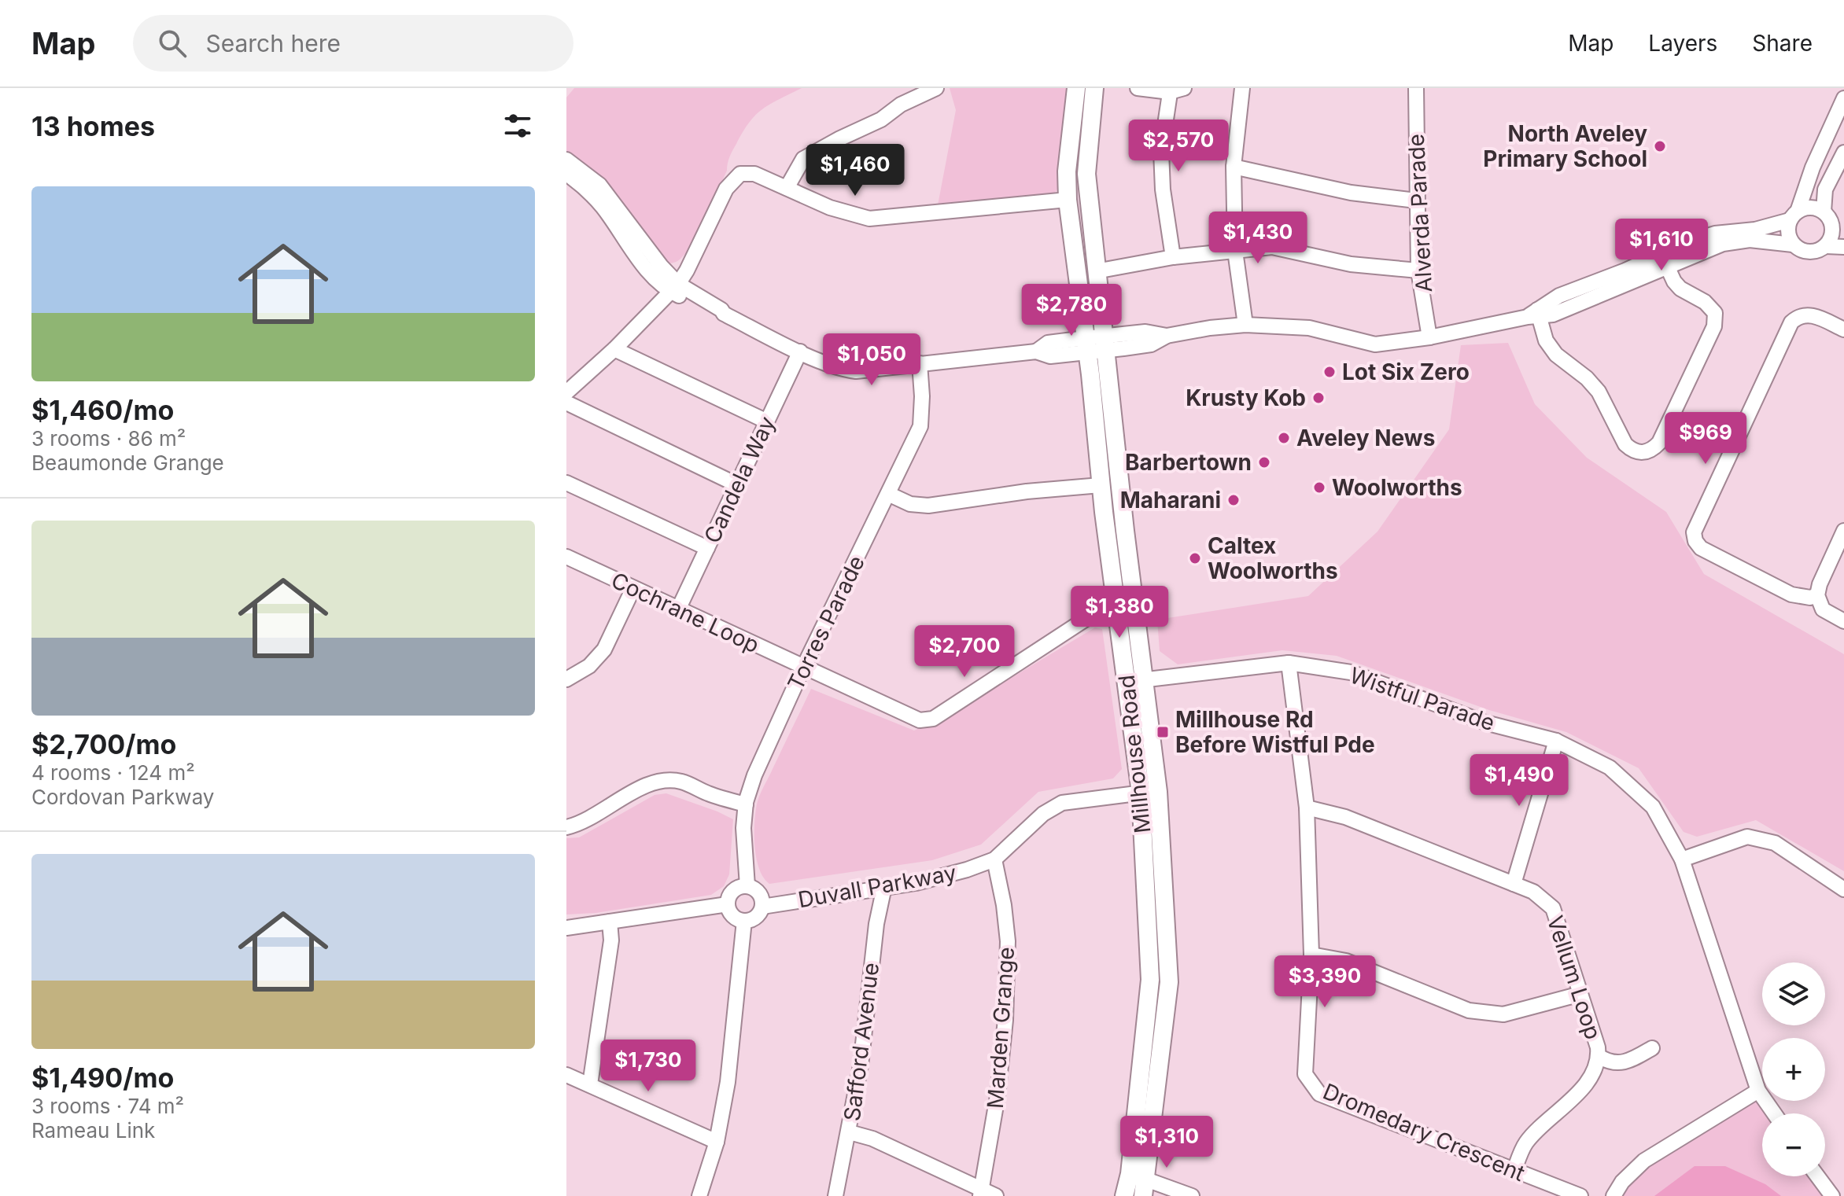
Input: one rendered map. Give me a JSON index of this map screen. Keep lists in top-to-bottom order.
{
  "streets": {
    "main road": ["Millhouse Road"],
    "street": [
      "Alverda Parade",
      "Candela Way",
      "Cochrane Loop",
      "Torres Parade",
      "Wistful Parade",
      "Duvall Parkway",
      "Vellum Loop",
      "Marden Grange",
      "Safford Avenue",
      "Dromedary Crescent"
    ]
  },
  "crossings": [
    ["Candela Way", "Cochrane Loop"],
    ["Cochrane Loop", "Torres Parade"],
    ["Cochrane Loop", "Millhouse Road"],
    ["Torres Parade", "Duvall Parkway"],
    ["Wistful Parade", "Millhouse Road"],
    ["Wistful Parade", "Dromedary Crescent"],
    ["Millhouse Road", "Duvall Parkway"],
    ["Duvall Parkway", "Marden Grange"],
    ["Duvall Parkway", "Safford Avenue"],
    ["Vellum Loop", "Dromedary Crescent"]
  ],
  "places": {
    "other": [
      "North Aveley Primary School",
      "Lot Six Zero",
      "Krusty Kob",
      "Aveley News",
      "Barbertown",
      "Woolworths",
      "Maharani",
      "Caltex Woolworths"
    ],
    "transit": ["Millhouse Rd Before Wistful Pde"]
  },
  "page": {
    "header": "Map",
    "search": "Search here",
    "nav": ["Map", "Layers", "Share"],
    "heading": "13 homes",
    "price": [
      "$2,570",
      "$1,460",
      "$1,430",
      "$1,610",
      "$2,780",
      "$1,050",
      "$969",
      "$1,380",
      "$2,700",
      "$1,490",
      "$3,390",
      "$1,730",
      "$1,310"
    ],
    "list": [
      {
        "name": "$1,460/mo",
        "note": "3 rooms · 86 m² · Beaumonde Grange"
      },
      {
        "name": "$2,700/mo",
        "note": "4 rooms · 124 m² · Cordovan Parkway"
      },
      {
        "name": "$1,490/mo",
        "note": "3 rooms · 74 m² · Rameau Link"
      }
    ],
    "map_buttons": ["+", "−"]
  }
}
